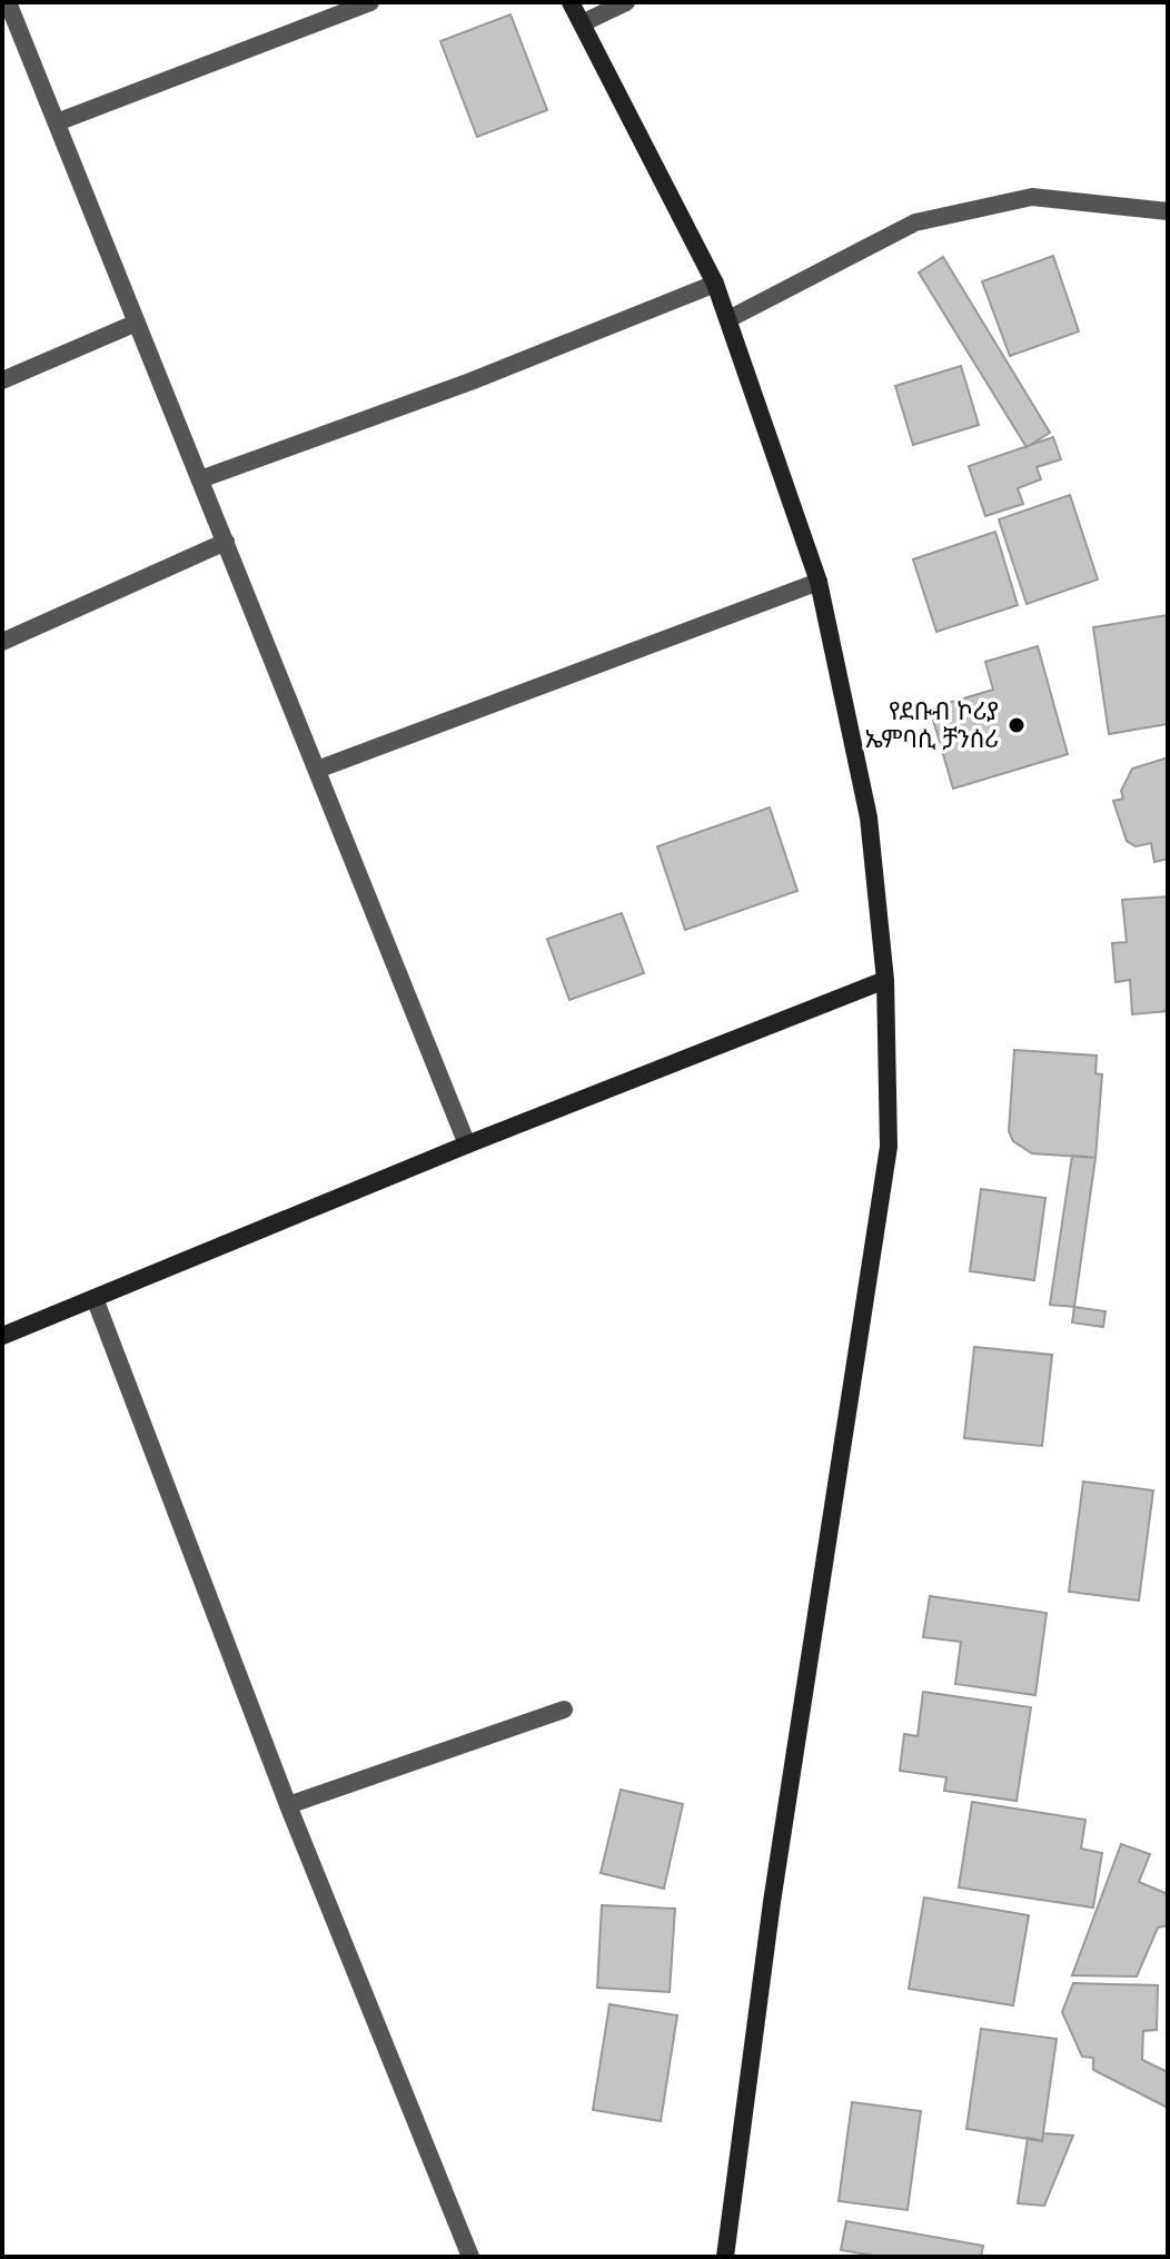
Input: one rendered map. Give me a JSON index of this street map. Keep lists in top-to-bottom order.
{
  "places": ["የደቡብ ኮሪያ ኤምባሲ ቻንሰሪ"]
}
